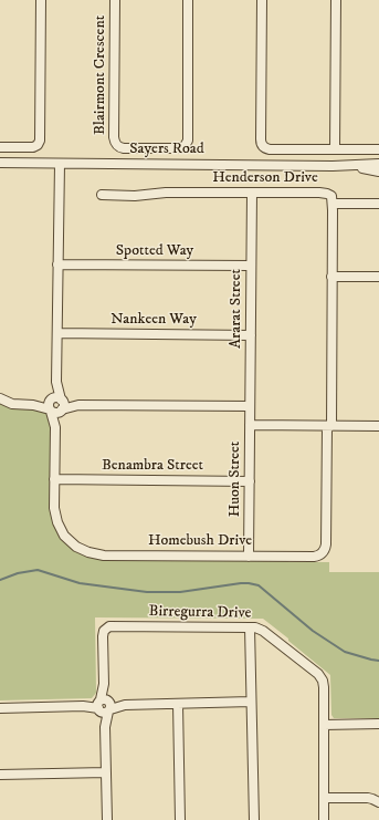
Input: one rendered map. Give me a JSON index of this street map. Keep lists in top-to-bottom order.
{
  "streets": {
    "street": [
      "Blairmont Crescent",
      "Sayers Road",
      "Henderson Drive",
      "Spotted Way",
      "Ararat Street",
      "Nankeen Way",
      "Benambra Street",
      "Huon Street",
      "Homebush Drive",
      "Birregurra Drive"
    ]
  },
  "crossings": [
    ["Sayers Road", "Homebush Drive"],
    ["Henderson Drive", "Ararat Street"],
    ["Henderson Drive", "Huon Street"],
    ["Henderson Drive", "Homebush Drive"],
    ["Spotted Way", "Ararat Street"],
    ["Spotted Way", "Homebush Drive"],
    ["Ararat Street", "Nankeen Way"],
    ["Ararat Street", "Huon Street"],
    ["Nankeen Way", "Homebush Drive"],
    ["Benambra Street", "Huon Street"],
    ["Benambra Street", "Homebush Drive"],
    ["Huon Street", "Homebush Drive"]
  ]
}
